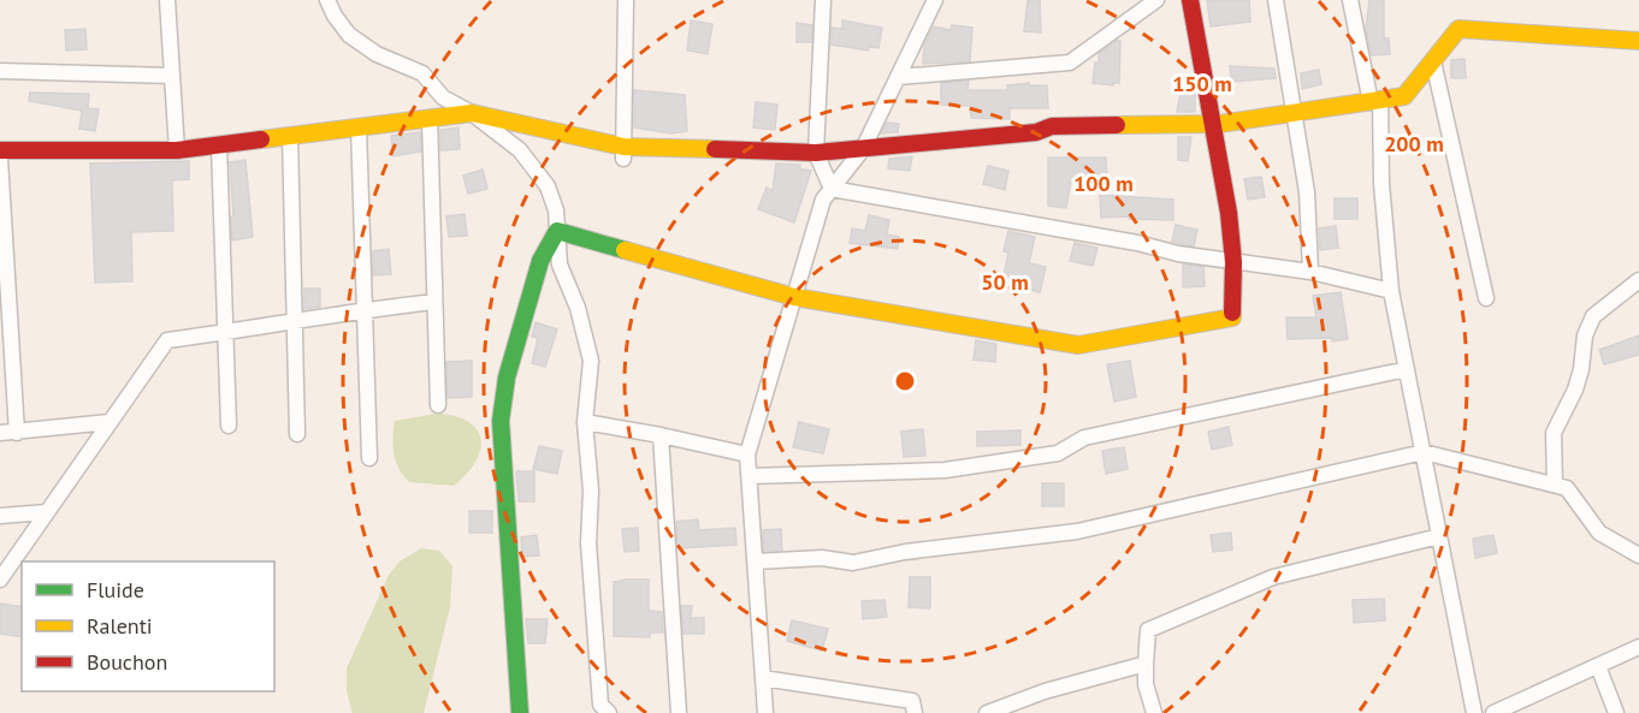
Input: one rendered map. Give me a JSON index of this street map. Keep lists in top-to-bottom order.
{
  "legend": ["Fluide", "Ralenti", "Bouchon"],
  "rings": [
    "150 m",
    "200 m",
    "100 m",
    "50 m"
  ]
}
